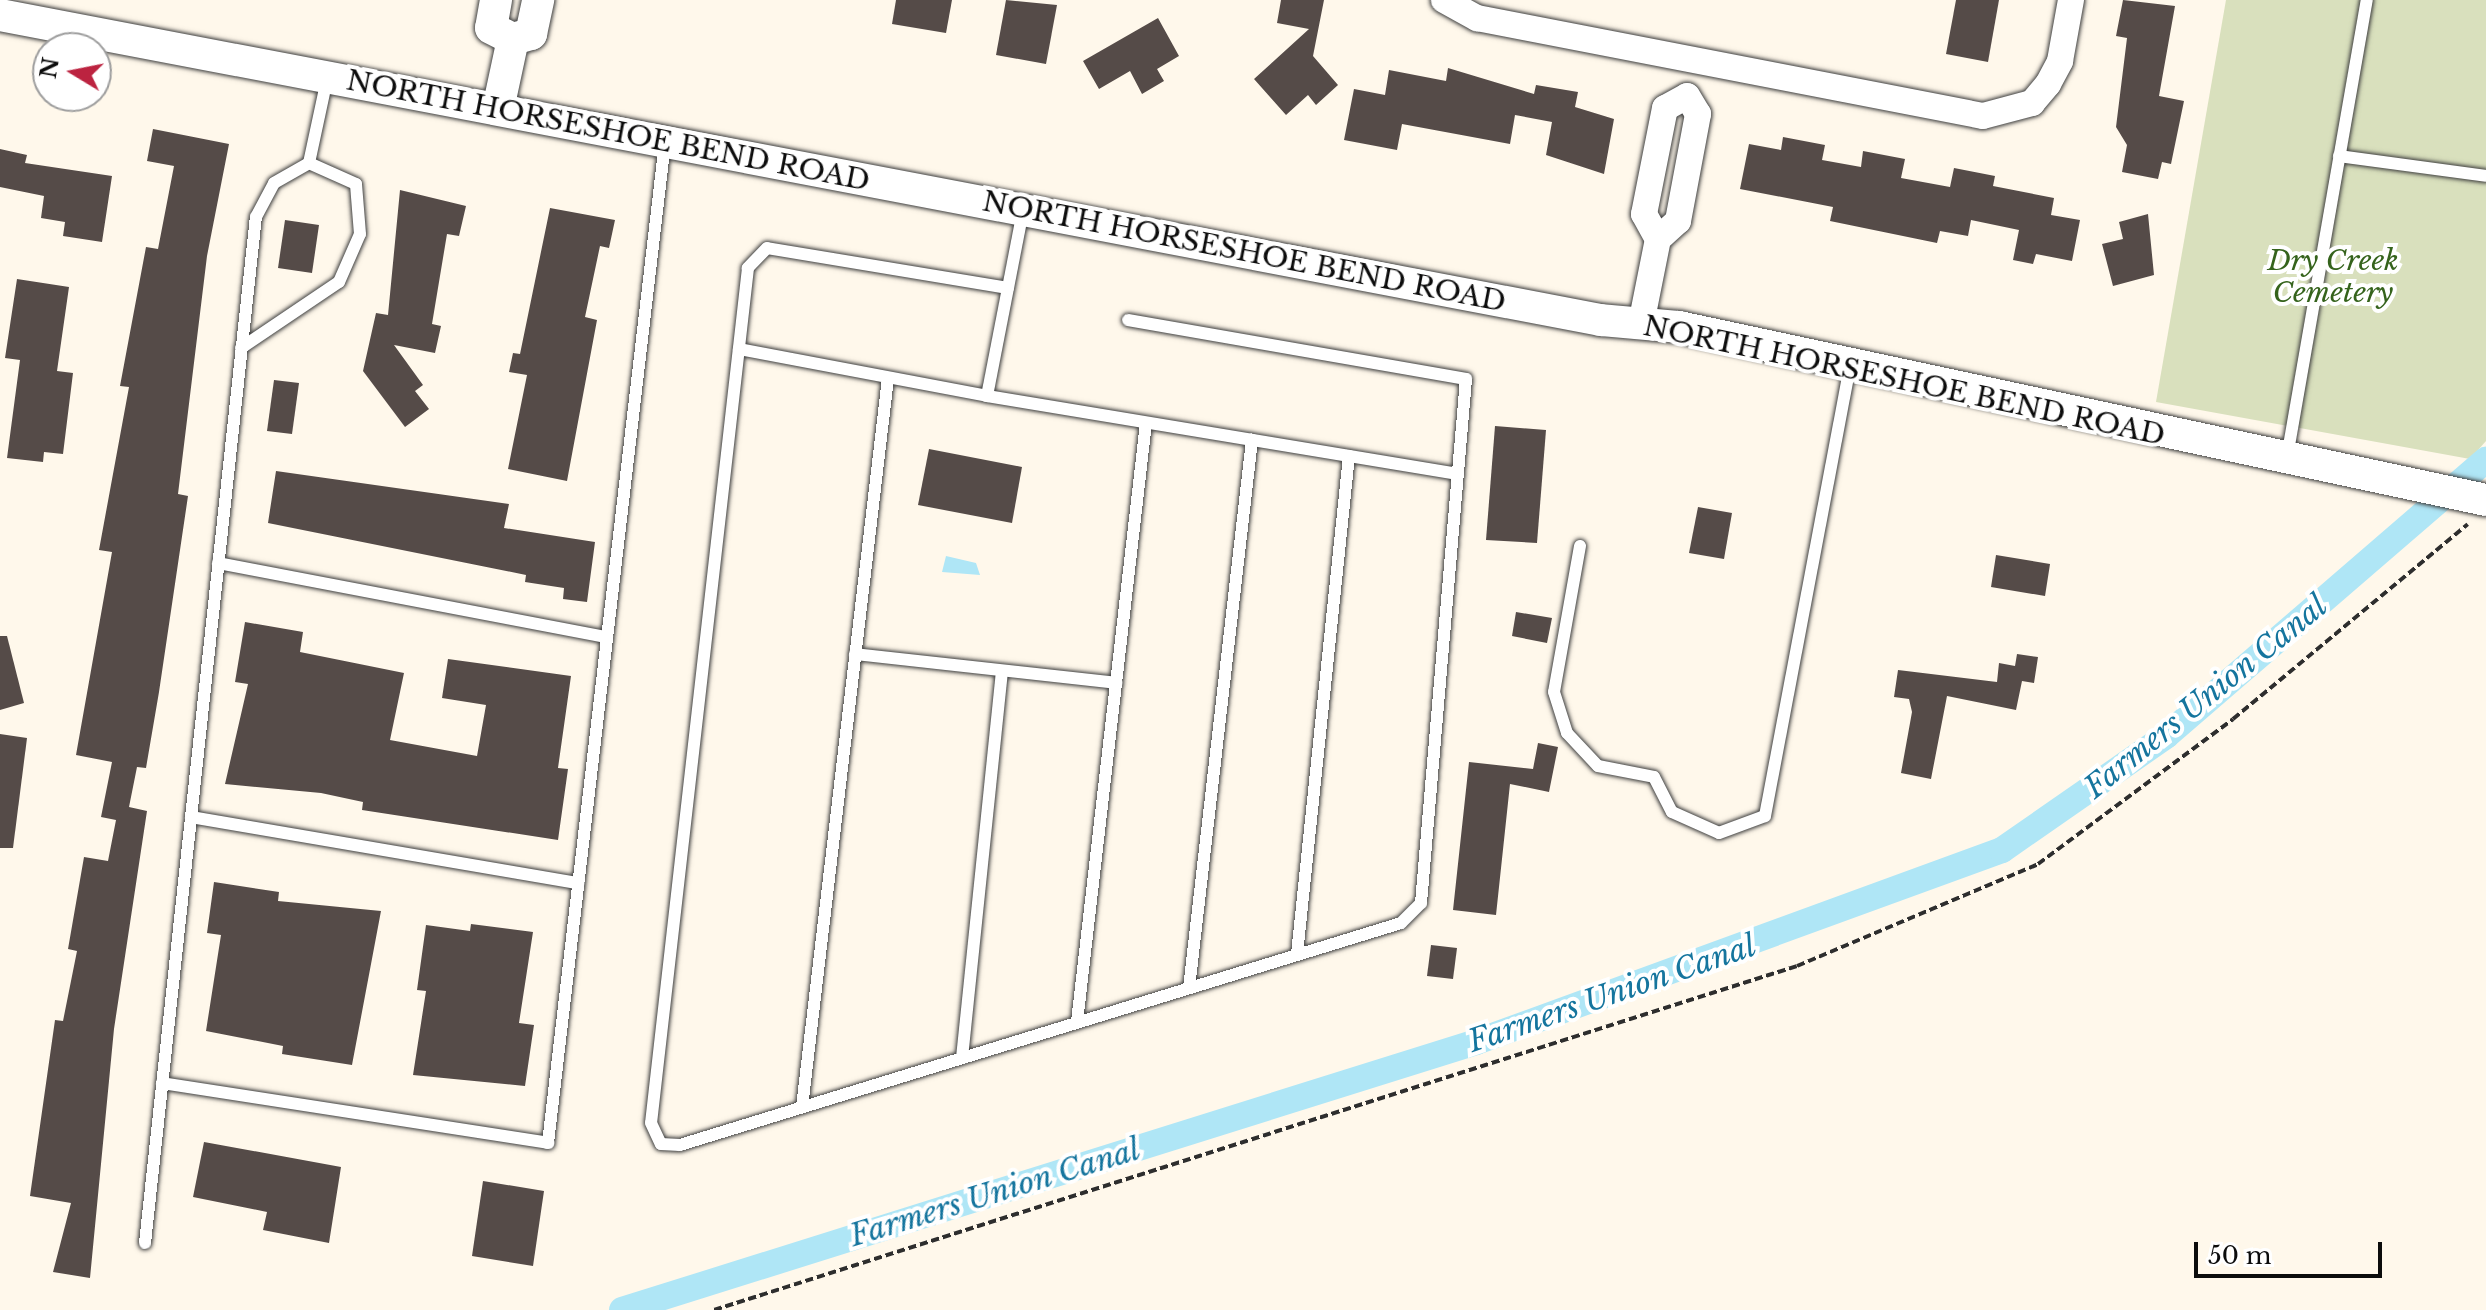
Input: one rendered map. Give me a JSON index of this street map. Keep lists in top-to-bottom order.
{
  "streets": {
    "street": ["NORTH HORSESHOE BEND ROAD"]
  },
  "water": ["Farmers Union Canal"],
  "parks": ["Dry Creek Cemetery"],
  "scale_bar": "50 m",
  "north": "left"
}
